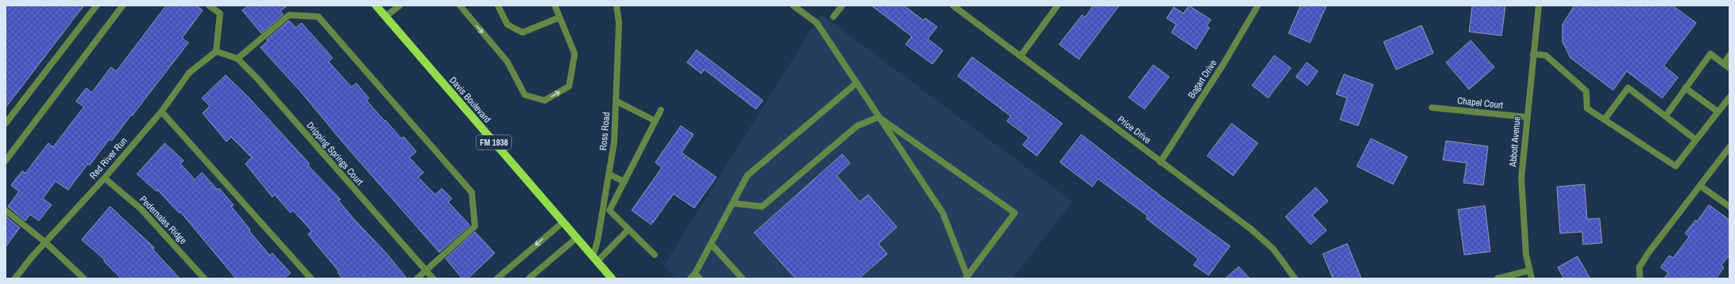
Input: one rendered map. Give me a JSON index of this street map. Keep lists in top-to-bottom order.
{
  "streets": {
    "main road": ["Davis Boulevard", "FM 1938"],
    "street": [
      "Bogart Drive",
      "Chapel Court",
      "Price Drive",
      "Ross Road",
      "Abbott Avenue",
      "Dripping Springs Court",
      "Red River Run",
      "Pedernales Ridge"
    ]
  },
  "crossings": [
    ["Bogart Drive", "Price Drive"],
    ["Davis Boulevard", "Ross Road"],
    ["Chapel Court", "Abbott Avenue"],
    ["Dripping Springs Court", "Red River Run"],
    ["Red River Run", "Pedernales Ridge"]
  ]
}
